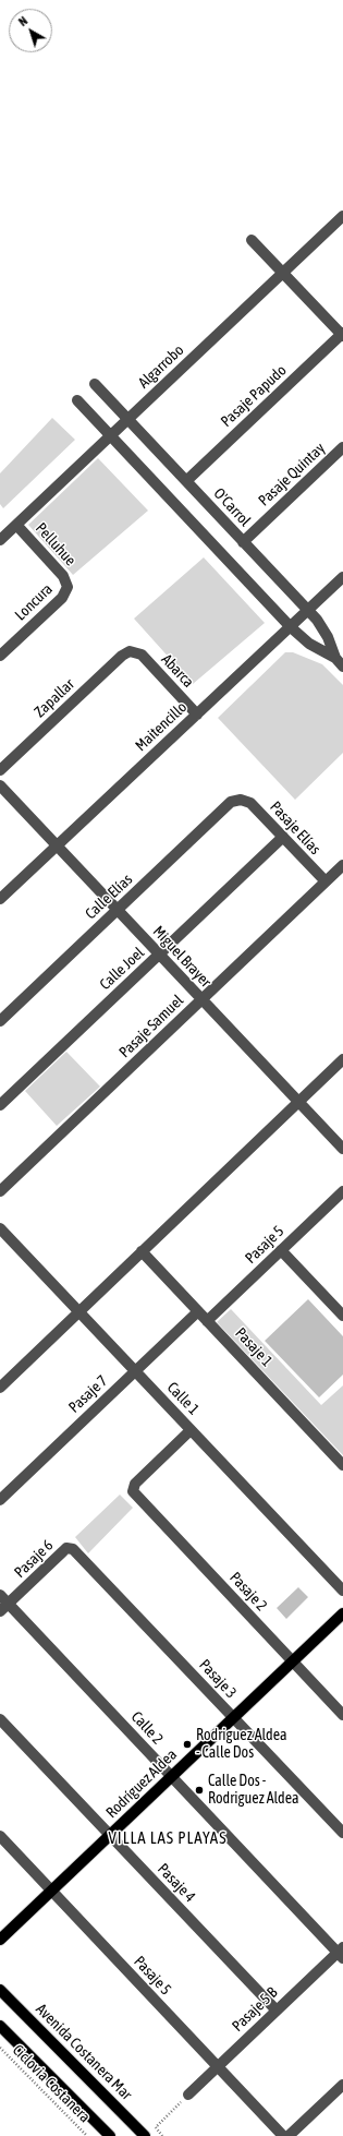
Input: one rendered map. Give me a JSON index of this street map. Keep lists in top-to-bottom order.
{
  "streets": {
    "main road": ["Rodríguez Aldea", "Avenida Costanera Mar"],
    "street": [
      "Algarrobo",
      "Pasaje Papudo",
      "Pasaje Quintay",
      "O'Carrol",
      "Pelluhue",
      "Loncura",
      "Abarca",
      "Zapallar",
      "Maitencillo",
      "Pasaje Elías",
      "Calle Elías",
      "Miguel Brayer",
      "Calle Joel",
      "Pasaje Samuel",
      "Pasaje 5",
      "Pasaje 1",
      "Pasaje 7",
      "Calle 1",
      "Pasaje 6",
      "Pasaje 2",
      "Pasaje 3",
      "Calle 2",
      "Pasaje 4",
      "Pasaje 5 B"
    ],
    "path": ["Ciclovia Costanera"]
  },
  "crossings": [
    ["Algarrobo", "O'Carrol"],
    ["Algarrobo", "Pelluhue"],
    ["Pasaje Papudo", "O'Carrol"],
    ["Pasaje Quintay", "O'Carrol"],
    ["O'Carrol", "Maitencillo"],
    ["Pelluhue", "Loncura"],
    ["Abarca", "Zapallar"],
    ["Abarca", "Maitencillo"],
    ["Maitencillo", "Miguel Brayer"],
    ["Pasaje Elías", "Calle Elías"],
    ["Pasaje Elías", "Calle Joel"],
    ["Pasaje Elías", "Pasaje Samuel"],
    ["Calle Elías", "Miguel Brayer"],
    ["Miguel Brayer", "Calle Joel"],
    ["Miguel Brayer", "Pasaje Samuel"],
    ["Pasaje 5", "Pasaje 1"],
    ["Pasaje 5", "Rodríguez Aldea"],
    ["Pasaje 5", "Pasaje 5 B"],
    ["Pasaje 1", "Pasaje 7"],
    ["Pasaje 7", "Calle 1"],
    ["Calle 1", "Pasaje 2"],
    ["Pasaje 6", "Pasaje 3"],
    ["Pasaje 6", "Calle 2"],
    ["Pasaje 2", "Rodríguez Aldea"],
    ["Pasaje 3", "Rodríguez Aldea"],
    ["Calle 2", "Rodríguez Aldea"],
    ["Calle 2", "Pasaje 5 B"],
    ["Rodríguez Aldea", "Pasaje 4"],
    ["Pasaje 4", "Pasaje 5 B"]
  ],
  "districts": ["VILLA LAS PLAYAS"],
  "places": ["Rodriguez Aldea - Calle Dos", "Calle Dos - Rodriguez Aldea"],
  "north": "top left"
}
